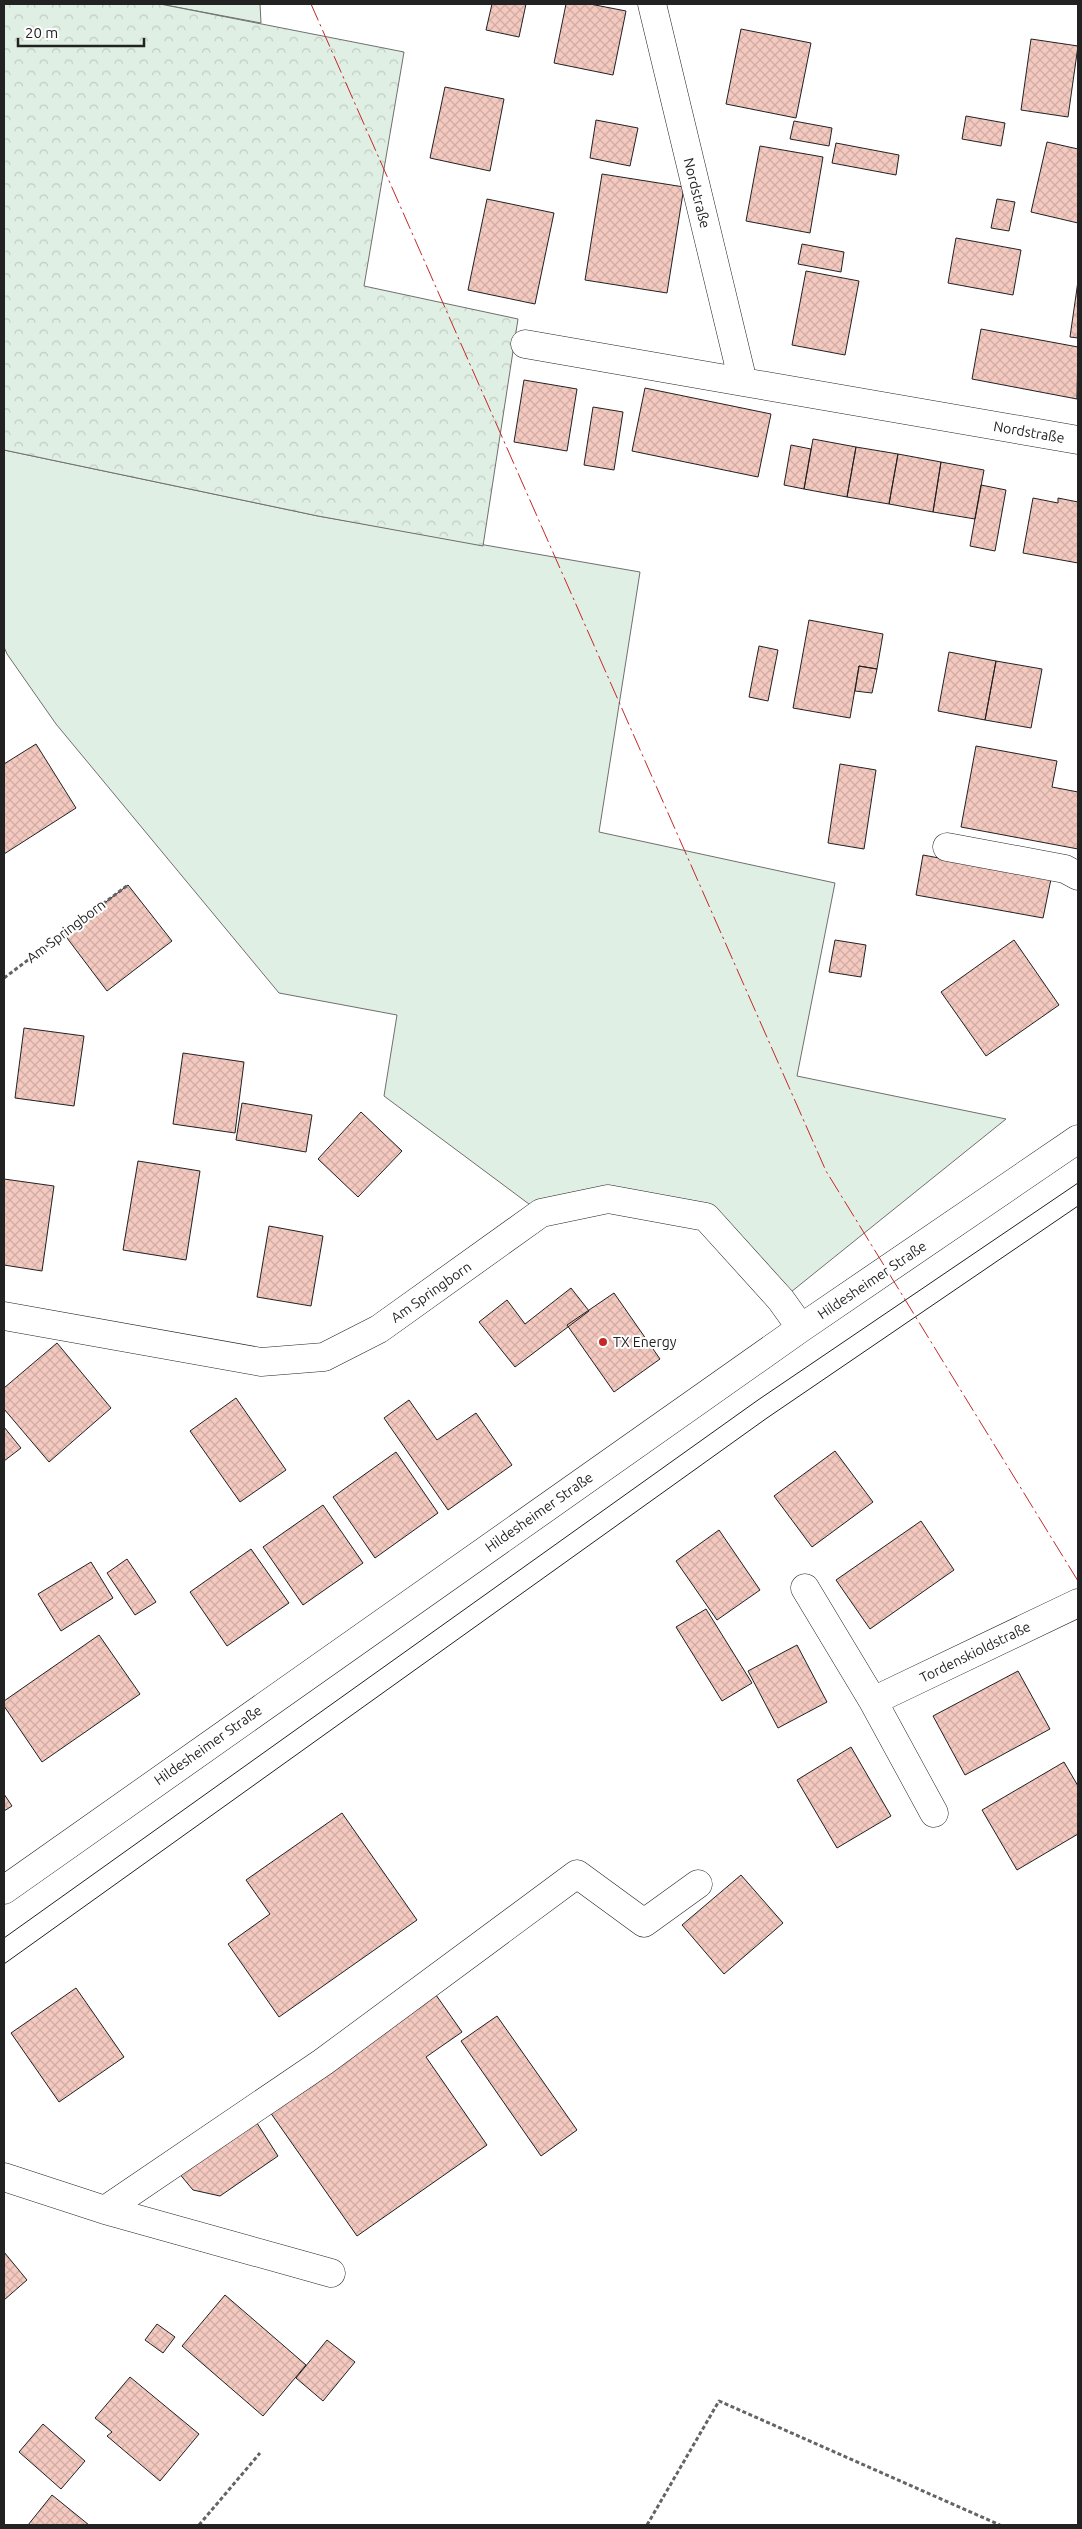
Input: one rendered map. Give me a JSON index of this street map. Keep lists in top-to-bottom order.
{
  "streets": {
    "street": [
      "Nordstraße",
      "Am Springborn",
      "Hildesheimer Straße",
      "Tordenskioldstraße"
    ]
  },
  "crossings": [
    ["Am Springborn", "Hildesheimer Straße"]
  ],
  "places": ["TX Energy"],
  "scale_bar": "20 m"
}
